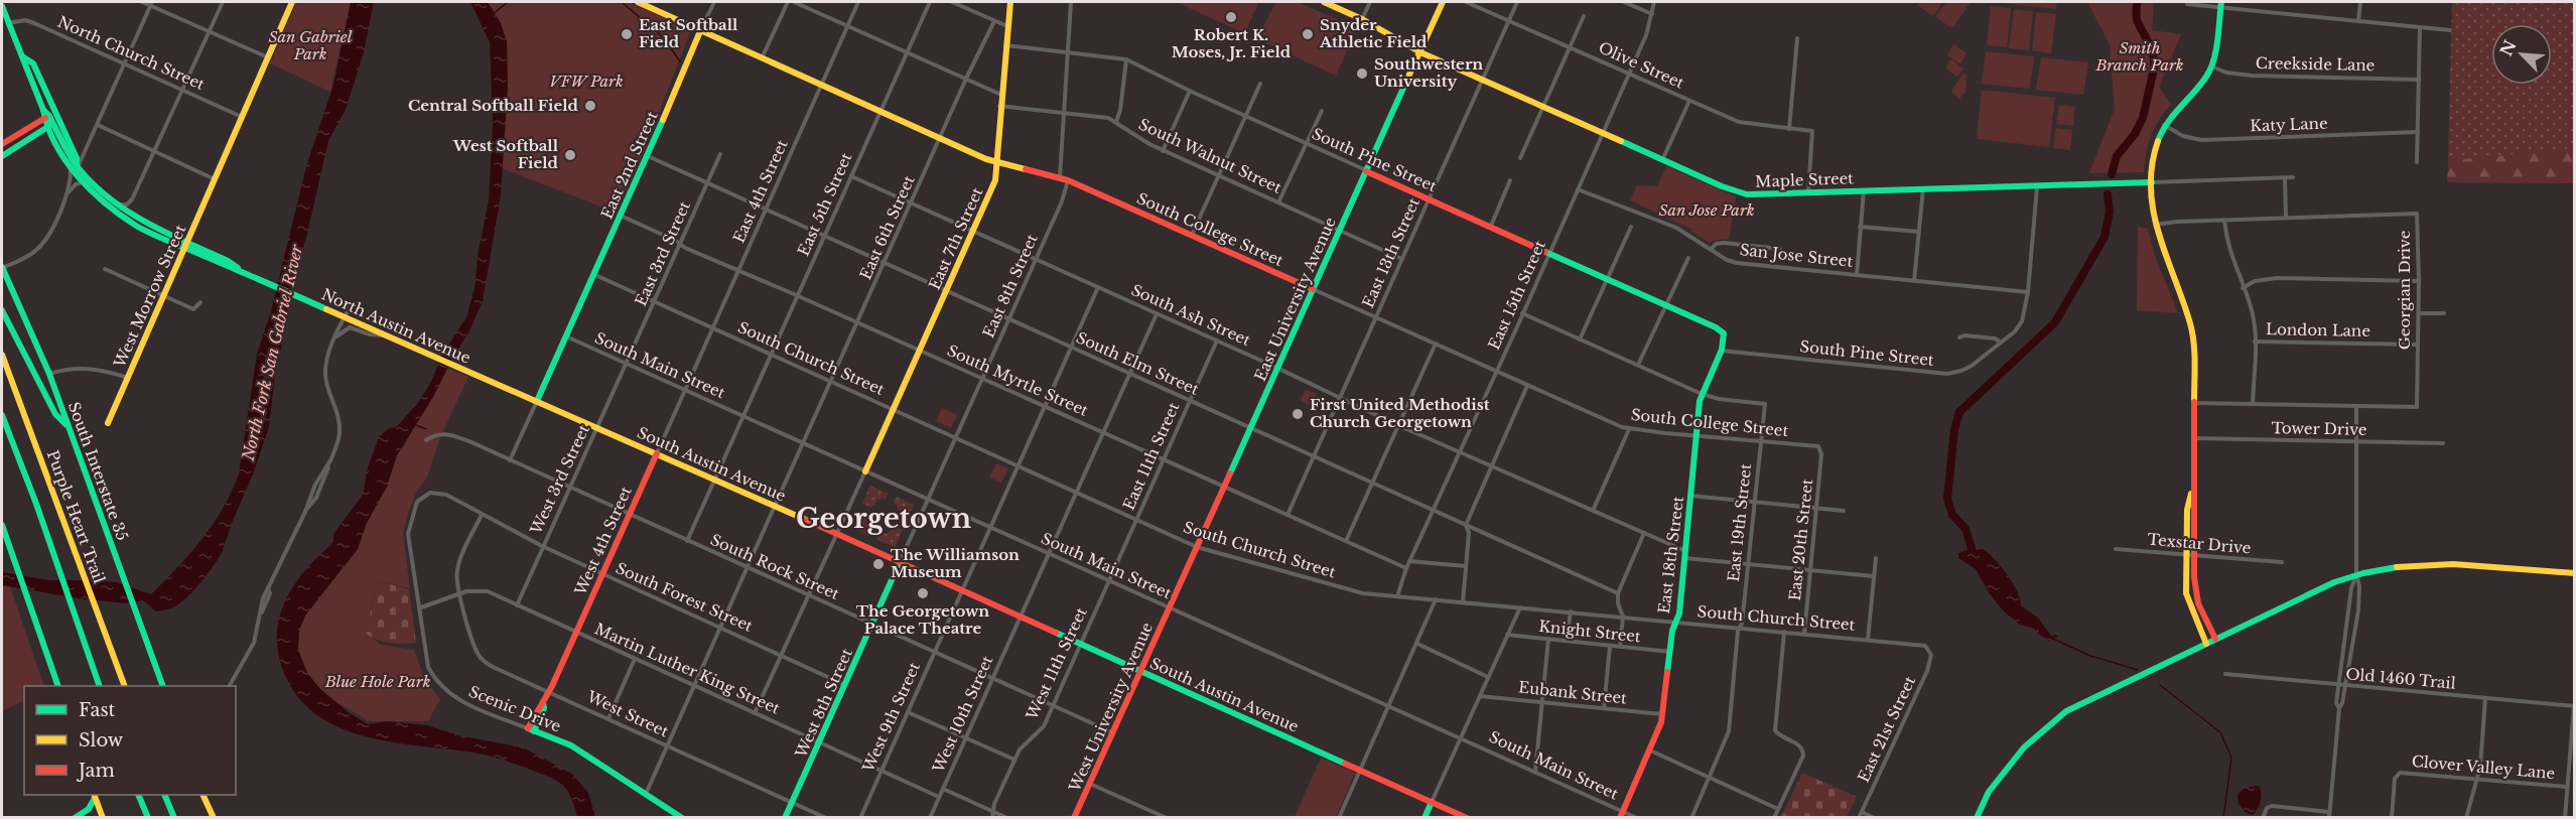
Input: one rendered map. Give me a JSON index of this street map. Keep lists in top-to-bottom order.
{
  "streets": {
    "main road": [
      "South Pine Street",
      "East 2nd Street",
      "Maple Street",
      "South College Street",
      "East 7th Street",
      "West Morrow Street",
      "East University Avenue",
      "North Austin Avenue",
      "South Austin Avenue",
      "South Interstate 35",
      "Purple Heart Trail",
      "West 4th Street",
      "East 18th Street",
      "West 8th Street",
      "West University Avenue",
      "Scenic Drive"
    ],
    "street": [
      "North Church Street",
      "Creekside Lane",
      "Olive Street",
      "Katy Lane",
      "South Walnut Street",
      "East 4th Street",
      "East 5th Street",
      "East 6th Street",
      "East 13th Street",
      "East 3rd Street",
      "San Jose Street",
      "East 8th Street",
      "Georgian Drive",
      "East 15th Street",
      "South Ash Street",
      "London Lane",
      "South Church Street",
      "South Elm Street",
      "South Main Street",
      "South Myrtle Street",
      "Tower Drive",
      "East 11th Street",
      "West 3rd Street",
      "East 19th Street",
      "East 20th Street",
      "Texstar Drive",
      "South Rock Street",
      "South Forest Street",
      "Knight Street",
      "West 11th Street",
      "Martin Luther King Street",
      "Old 1460 Trail",
      "Eubank Street",
      "West Street",
      "West 10th Street",
      "West 9th Street",
      "East 21st Street",
      "Clover Valley Lane"
    ]
  },
  "crossings": [
    ["North Church Street", "West Morrow Street"],
    ["North Church Street", "North Austin Avenue"],
    ["Olive Street", "Maple Street"],
    ["Olive Street", "East 13th Street"],
    ["Olive Street", "East 15th Street"],
    ["South Walnut Street", "East 7th Street"],
    ["South Walnut Street", "East 13th Street"],
    ["South Walnut Street", "East University Avenue"],
    ["South Pine Street", "Maple Street"],
    ["South Pine Street", "East 7th Street"],
    ["South Pine Street", "East 13th Street"],
    ["South Pine Street", "San Jose Street"],
    ["South Pine Street", "East 15th Street"],
    ["South Pine Street", "East University Avenue"],
    ["South Pine Street", "East 18th Street"],
    ["East 2nd Street", "South College Street"],
    ["East 2nd Street", "South Church Street"],
    ["East 2nd Street", "South Elm Street"],
    ["East 2nd Street", "South Main Street"],
    ["East 2nd Street", "South Myrtle Street"],
    ["East 2nd Street", "South Austin Avenue"],
    ["Maple Street", "East 13th Street"],
    ["Maple Street", "East 15th Street"],
    ["Maple Street", "East University Avenue"],
    ["East 4th Street", "South College Street"],
    ["East 4th Street", "South Church Street"],
    ["East 4th Street", "South Elm Street"],
    ["East 4th Street", "South Main Street"],
    ["East 4th Street", "South Myrtle Street"],
    ["East 4th Street", "West 4th Street"],
    ["East 5th Street", "South College Street"],
    ["East 5th Street", "South Ash Street"],
    ["East 5th Street", "South Church Street"],
    ["East 5th Street", "South Elm Street"],
    ["East 5th Street", "South Main Street"],
    ["East 5th Street", "South Myrtle Street"],
    ["East 5th Street", "South Austin Avenue"],
    ["East 5th Street", "South Rock Street"],
    ["East 6th Street", "South College Street"],
    ["East 6th Street", "South Ash Street"],
    ["East 6th Street", "South Church Street"],
    ["East 6th Street", "South Elm Street"],
    ["East 6th Street", "South Main Street"],
    ["East 6th Street", "South Myrtle Street"],
    ["East 6th Street", "South Austin Avenue"],
    ["East 6th Street", "South Rock Street"],
    ["East 6th Street", "South Forest Street"],
    ["East 6th Street", "Martin Luther King Street"],
    ["East 6th Street", "Scenic Drive"],
    ["East 6th Street", "West Street"],
    ["South College Street", "East 7th Street"],
    ["South College Street", "East 13th Street"],
    ["South College Street", "East 8th Street"],
    ["South College Street", "East 15th Street"],
    ["South College Street", "East University Avenue"],
    ["South College Street", "East 19th Street"],
    ["South College Street", "East 20th Street"],
    ["South College Street", "East 18th Street"],
    ["East 7th Street", "South Ash Street"],
    ["East 7th Street", "South Church Street"],
    ["East 7th Street", "South Elm Street"],
    ["East 7th Street", "South Main Street"],
    ["East 7th Street", "South Myrtle Street"],
    ["East 13th Street", "South Ash Street"],
    ["East 13th Street", "South Elm Street"],
    ["East 13th Street", "South Myrtle Street"],
    ["East 3rd Street", "South Church Street"],
    ["East 3rd Street", "South Elm Street"],
    ["East 3rd Street", "South Main Street"],
    ["East 3rd Street", "South Myrtle Street"],
    ["East 3rd Street", "West 3rd Street"],
    ["San Jose Street", "East 15th Street"],
    ["East 8th Street", "South Ash Street"],
    ["East 8th Street", "South Church Street"],
    ["East 8th Street", "South Elm Street"],
    ["East 8th Street", "South Main Street"],
    ["East 8th Street", "South Myrtle Street"],
    ["East 8th Street", "West 8th Street"],
    ["Georgian Drive", "London Lane"],
    ["East 15th Street", "South Ash Street"],
    ["East 15th Street", "South Church Street"],
    ["East 15th Street", "South Elm Street"],
    ["East 15th Street", "South Myrtle Street"],
    ["West Morrow Street", "North Austin Avenue"],
    ["East University Avenue", "South Ash Street"],
    ["East University Avenue", "South Church Street"],
    ["East University Avenue", "South Elm Street"],
    ["East University Avenue", "South Main Street"],
    ["East University Avenue", "South Myrtle Street"],
    ["East University Avenue", "West University Avenue"],
    ["South Ash Street", "East 11th Street"],
    ["South Ash Street", "East 19th Street"],
    ["South Ash Street", "East 20th Street"],
    ["South Ash Street", "East 18th Street"],
    ["South Ash Street", "West 10th Street"],
    ["South Ash Street", "West 9th Street"],
    ["North Austin Avenue", "South Austin Avenue"],
    ["South Church Street", "East 11th Street"],
    ["South Church Street", "East 19th Street"],
    ["South Church Street", "East 20th Street"],
    ["South Church Street", "East 18th Street"],
    ["South Church Street", "West 10th Street"],
    ["South Church Street", "West 9th Street"],
    ["South Church Street", "East 21st Street"],
    ["South Elm Street", "East 11th Street"],
    ["South Elm Street", "West 10th Street"],
    ["South Elm Street", "West 9th Street"],
    ["South Main Street", "East 11th Street"],
    ["South Main Street", "West 3rd Street"],
    ["South Main Street", "West 4th Street"],
    ["South Main Street", "East 18th Street"],
    ["South Main Street", "West 11th Street"],
    ["South Main Street", "West 8th Street"],
    ["South Main Street", "West University Avenue"],
    ["South Main Street", "West 10th Street"],
    ["South Main Street", "West 9th Street"],
    ["South Myrtle Street", "East 11th Street"],
    ["South Myrtle Street", "West 10th Street"],
    ["South Myrtle Street", "West 9th Street"],
    ["East 11th Street", "West 11th Street"],
    ["South Austin Avenue", "West 3rd Street"],
    ["South Austin Avenue", "West 4th Street"],
    ["South Austin Avenue", "West 11th Street"],
    ["South Austin Avenue", "West 8th Street"],
    ["South Austin Avenue", "West University Avenue"],
    ["South Austin Avenue", "West 10th Street"],
    ["South Austin Avenue", "West 9th Street"],
    ["West 3rd Street", "South Rock Street"],
    ["West 3rd Street", "South Forest Street"],
    ["West 3rd Street", "Martin Luther King Street"],
    ["East 19th Street", "East 18th Street"],
    ["West 4th Street", "South Rock Street"],
    ["West 4th Street", "South Forest Street"],
    ["West 4th Street", "Martin Luther King Street"],
    ["West 4th Street", "Scenic Drive"],
    ["West 4th Street", "West Street"],
    ["East 18th Street", "Knight Street"],
    ["East 18th Street", "Eubank Street"],
    ["South Rock Street", "West 11th Street"],
    ["South Rock Street", "West 8th Street"],
    ["South Rock Street", "West University Avenue"],
    ["South Rock Street", "West 10th Street"],
    ["South Rock Street", "West 9th Street"],
    ["South Forest Street", "West 8th Street"],
    ["South Forest Street", "Scenic Drive"],
    ["South Forest Street", "West Street"],
    ["Martin Luther King Street", "West 8th Street"],
    ["Martin Luther King Street", "Scenic Drive"],
    ["Martin Luther King Street", "West Street"],
    ["Martin Luther King Street", "West 10th Street"],
    ["Martin Luther King Street", "West 9th Street"],
    ["West 8th Street", "West Street"],
    ["Scenic Drive", "West Street"]
  ],
  "districts": ["Georgetown"],
  "water": ["North Fork San Gabriel River"],
  "parks": [
    "San Gabriel Park",
    "Smith Branch Park",
    "VFW Park",
    "San Jose Park",
    "Blue Hole Park"
  ],
  "places": [
    "Robert K. Moses, Jr. Field",
    "East Softball Field",
    "Snyder Athletic Field",
    "Southwestern University",
    "Central Softball Field",
    "West Softball Field",
    "First United Methodist Church Georgetown",
    "The Williamson Museum",
    "The Georgetown Palace Theatre"
  ],
  "legend": ["Fast", "Slow", "Jam"],
  "north": "top left"
}
